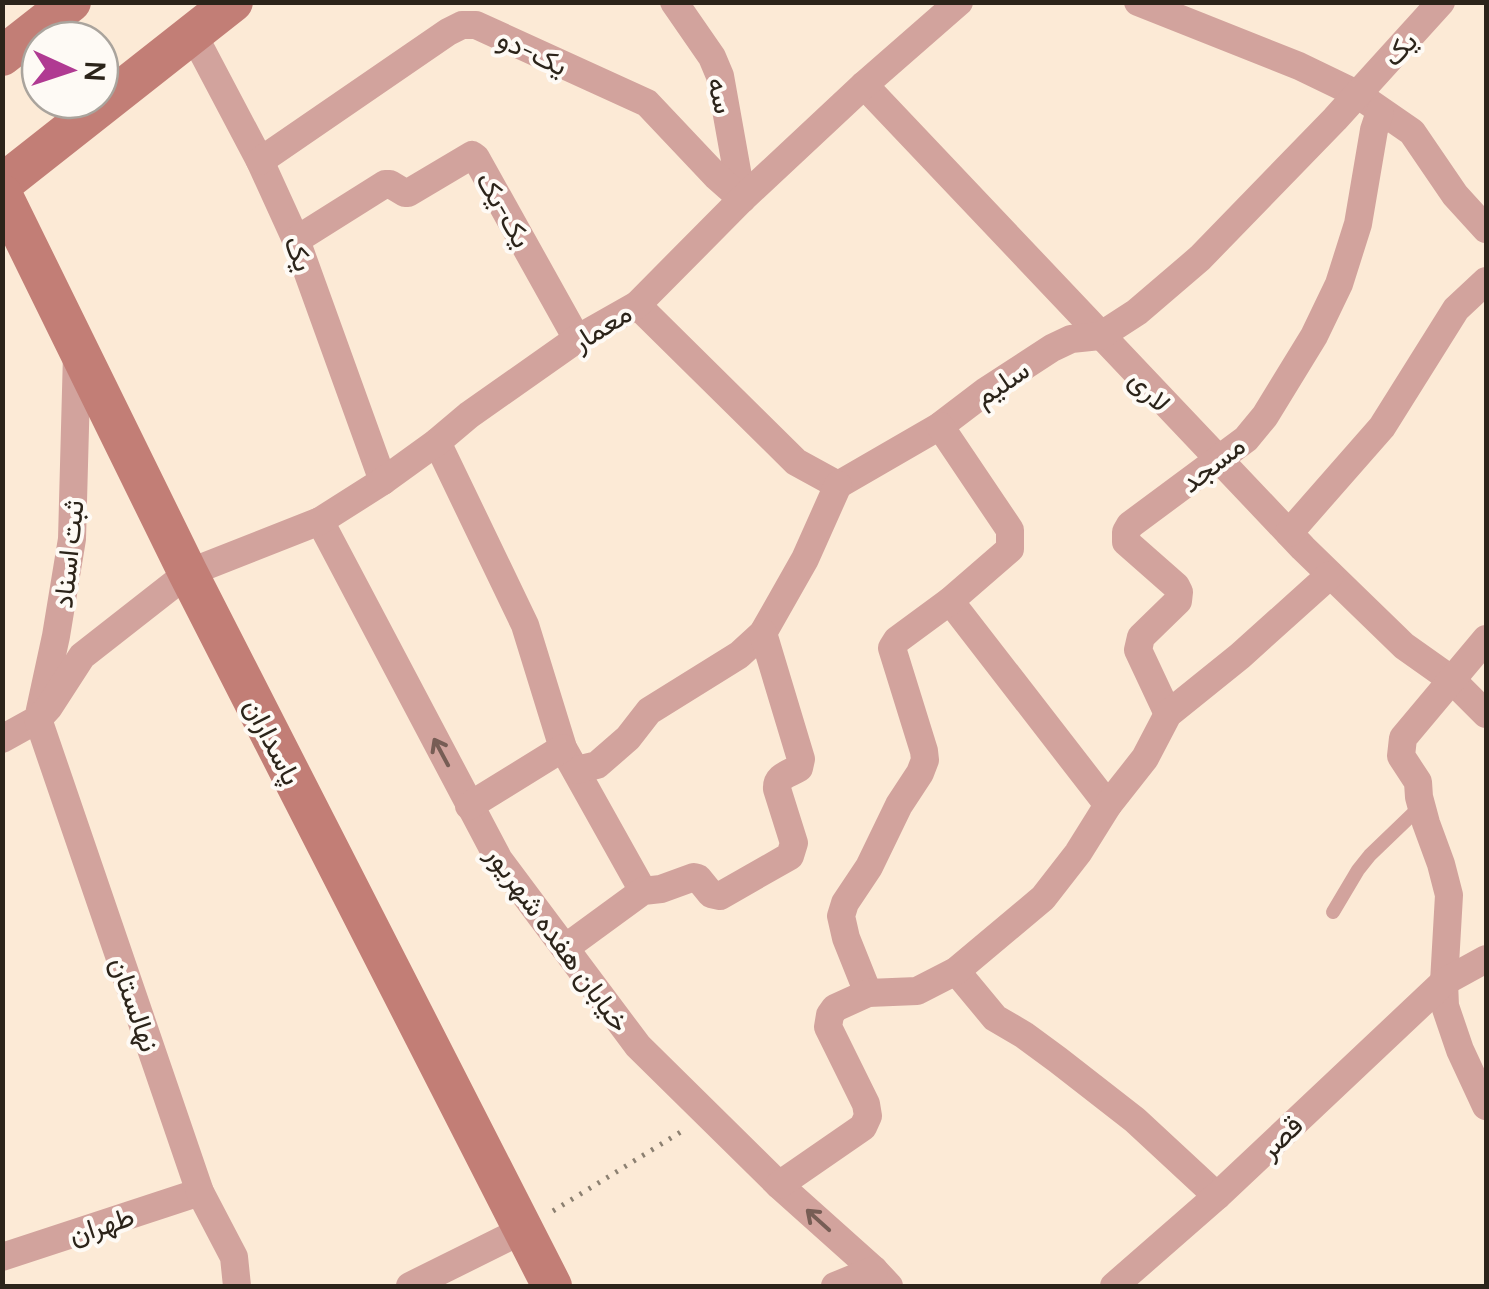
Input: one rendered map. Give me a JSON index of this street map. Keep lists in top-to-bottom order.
{
  "streets": {
    "street": [
      "یک",
      "یک-دو",
      "سه",
      "یک-یک",
      "معمار",
      "سلیم",
      "لاری",
      "مسجد",
      "ثبت اسناد",
      "پاسداران",
      "خیابان هفده شهریور",
      "نهالستان",
      "قصر",
      "طهران"
    ]
  },
  "crossings": [
    ["یک", "یک-دو"],
    ["یک", "یک-یک"],
    ["یک", "معمار"],
    ["یک", "سلیم"],
    ["یک-دو", "سه"],
    ["یک-دو", "معمار"],
    ["سه", "معمار"],
    ["یک-یک", "معمار"],
    ["معمار", "لاری"],
    ["معمار", "ثبت اسناد"],
    ["معمار", "پاسداران"],
    ["معمار", "خیابان هفده شهریور"],
    ["معمار", "نهالستان"],
    ["سلیم", "لاری"],
    ["لاری", "مسجد"],
    ["ثبت اسناد", "پاسداران"],
    ["ثبت اسناد", "نهالستان"],
    ["نهالستان", "طهران"]
  ],
  "north": "right"
}
